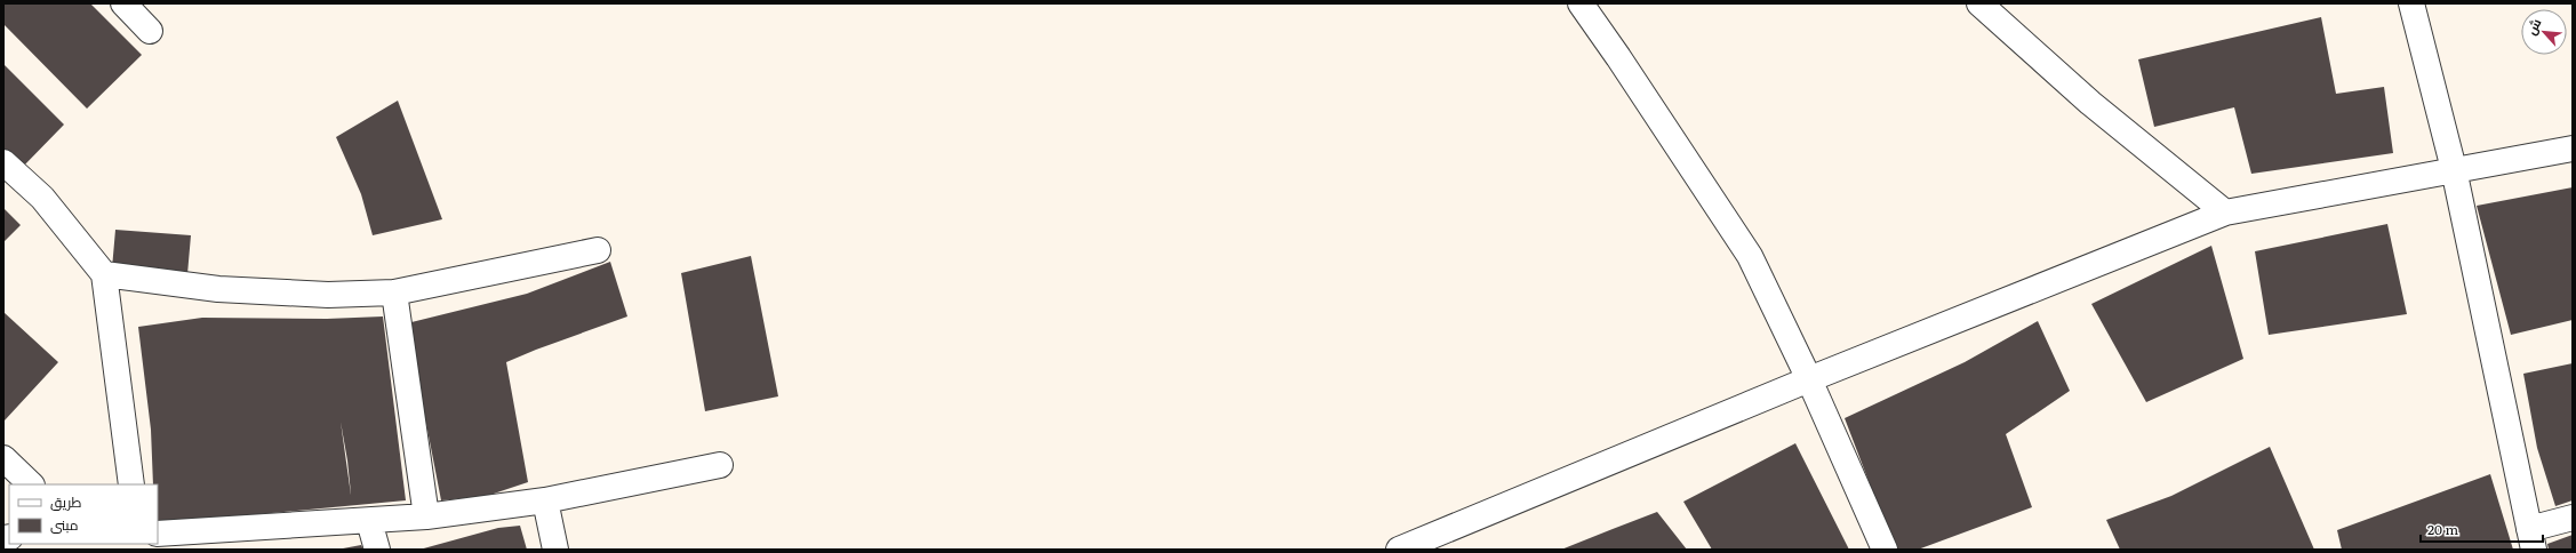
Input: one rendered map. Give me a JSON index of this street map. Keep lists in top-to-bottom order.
{
  "legend": ["طريق", "مبنى"],
  "scale_bar": "20 m",
  "north": "top left"
}
